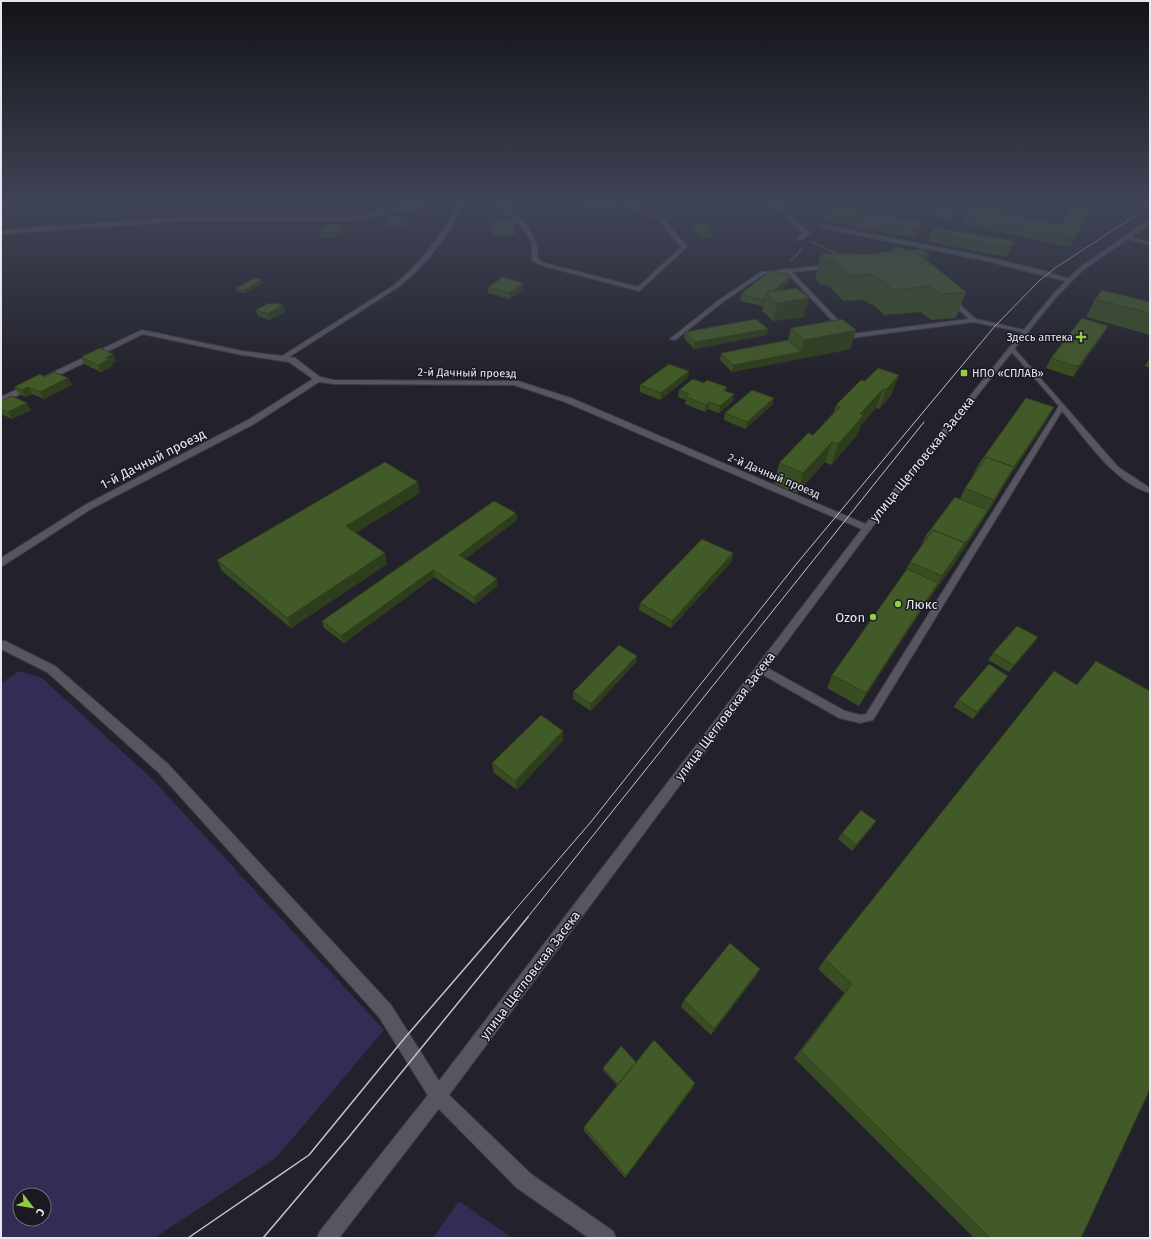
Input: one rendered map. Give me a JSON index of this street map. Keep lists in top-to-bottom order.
{
  "streets": {
    "street": ["2-й Дачный проезд", "1-й Дачный проезд", "улица Щегловская Засека"]
  },
  "crossings": [
    ["2-й Дачный проезд", "1-й Дачный проезд"],
    ["2-й Дачный проезд", "улица Щегловская Засека"]
  ],
  "places": {
    "health": ["Здесь аптека"],
    "transit": ["НПО «СПЛАВ»"],
    "other": ["Люкс", "Ozon"]
  },
  "north": "bottom right"
}
